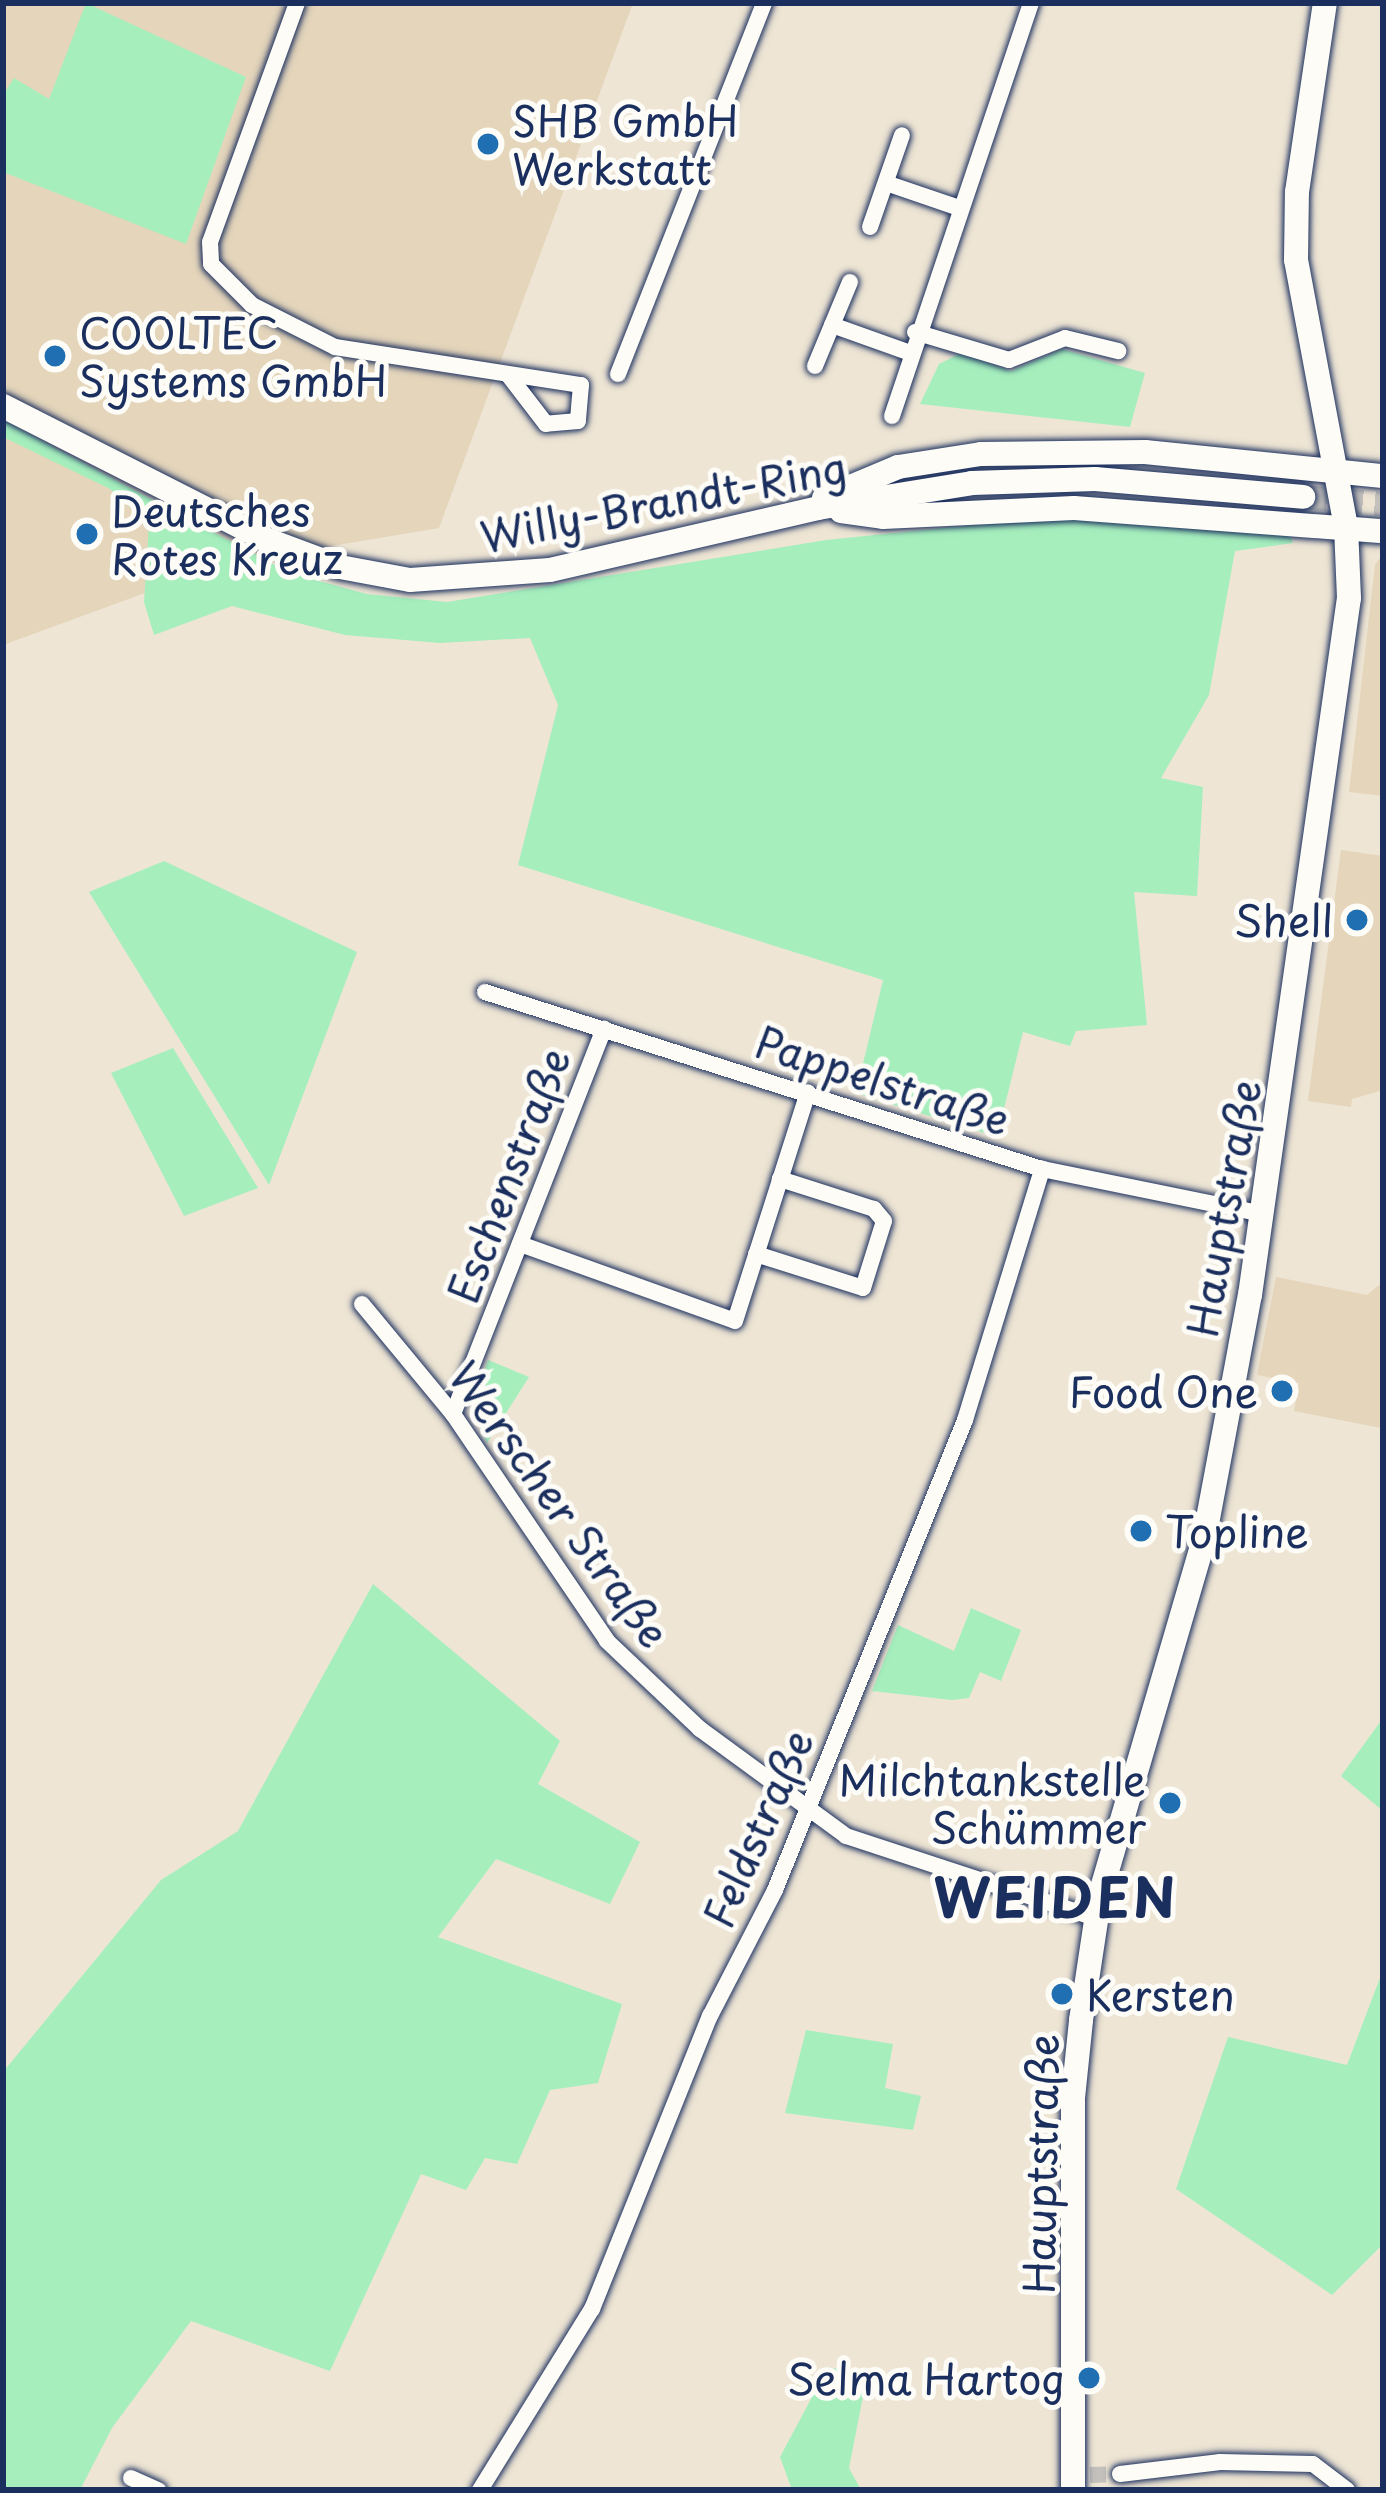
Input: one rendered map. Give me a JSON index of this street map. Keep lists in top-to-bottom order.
{
  "streets": {
    "main road": ["Willy-Brandt-Ring", "Hauptstraße"],
    "street": [
      "Pappelstraße",
      "Eschenstraße",
      "Werscher Straße",
      "Feldstraße"
    ]
  },
  "crossings": [
    ["Pappelstraße", "Eschenstraße"],
    ["Pappelstraße", "Hauptstraße"],
    ["Pappelstraße", "Feldstraße"],
    ["Eschenstraße", "Werscher Straße"],
    ["Hauptstraße", "Werscher Straße"],
    ["Werscher Straße", "Feldstraße"]
  ],
  "districts": ["WEIDEN"],
  "places": [
    "SHB GmbH Werkstatt",
    "COOLTEC Systems GmbH",
    "Deutsches Rotes Kreuz",
    "Shell",
    "Food One",
    "Topline",
    "Milchtankstelle Schümmer",
    "Kersten",
    "Selma Hartog"
  ]
}
